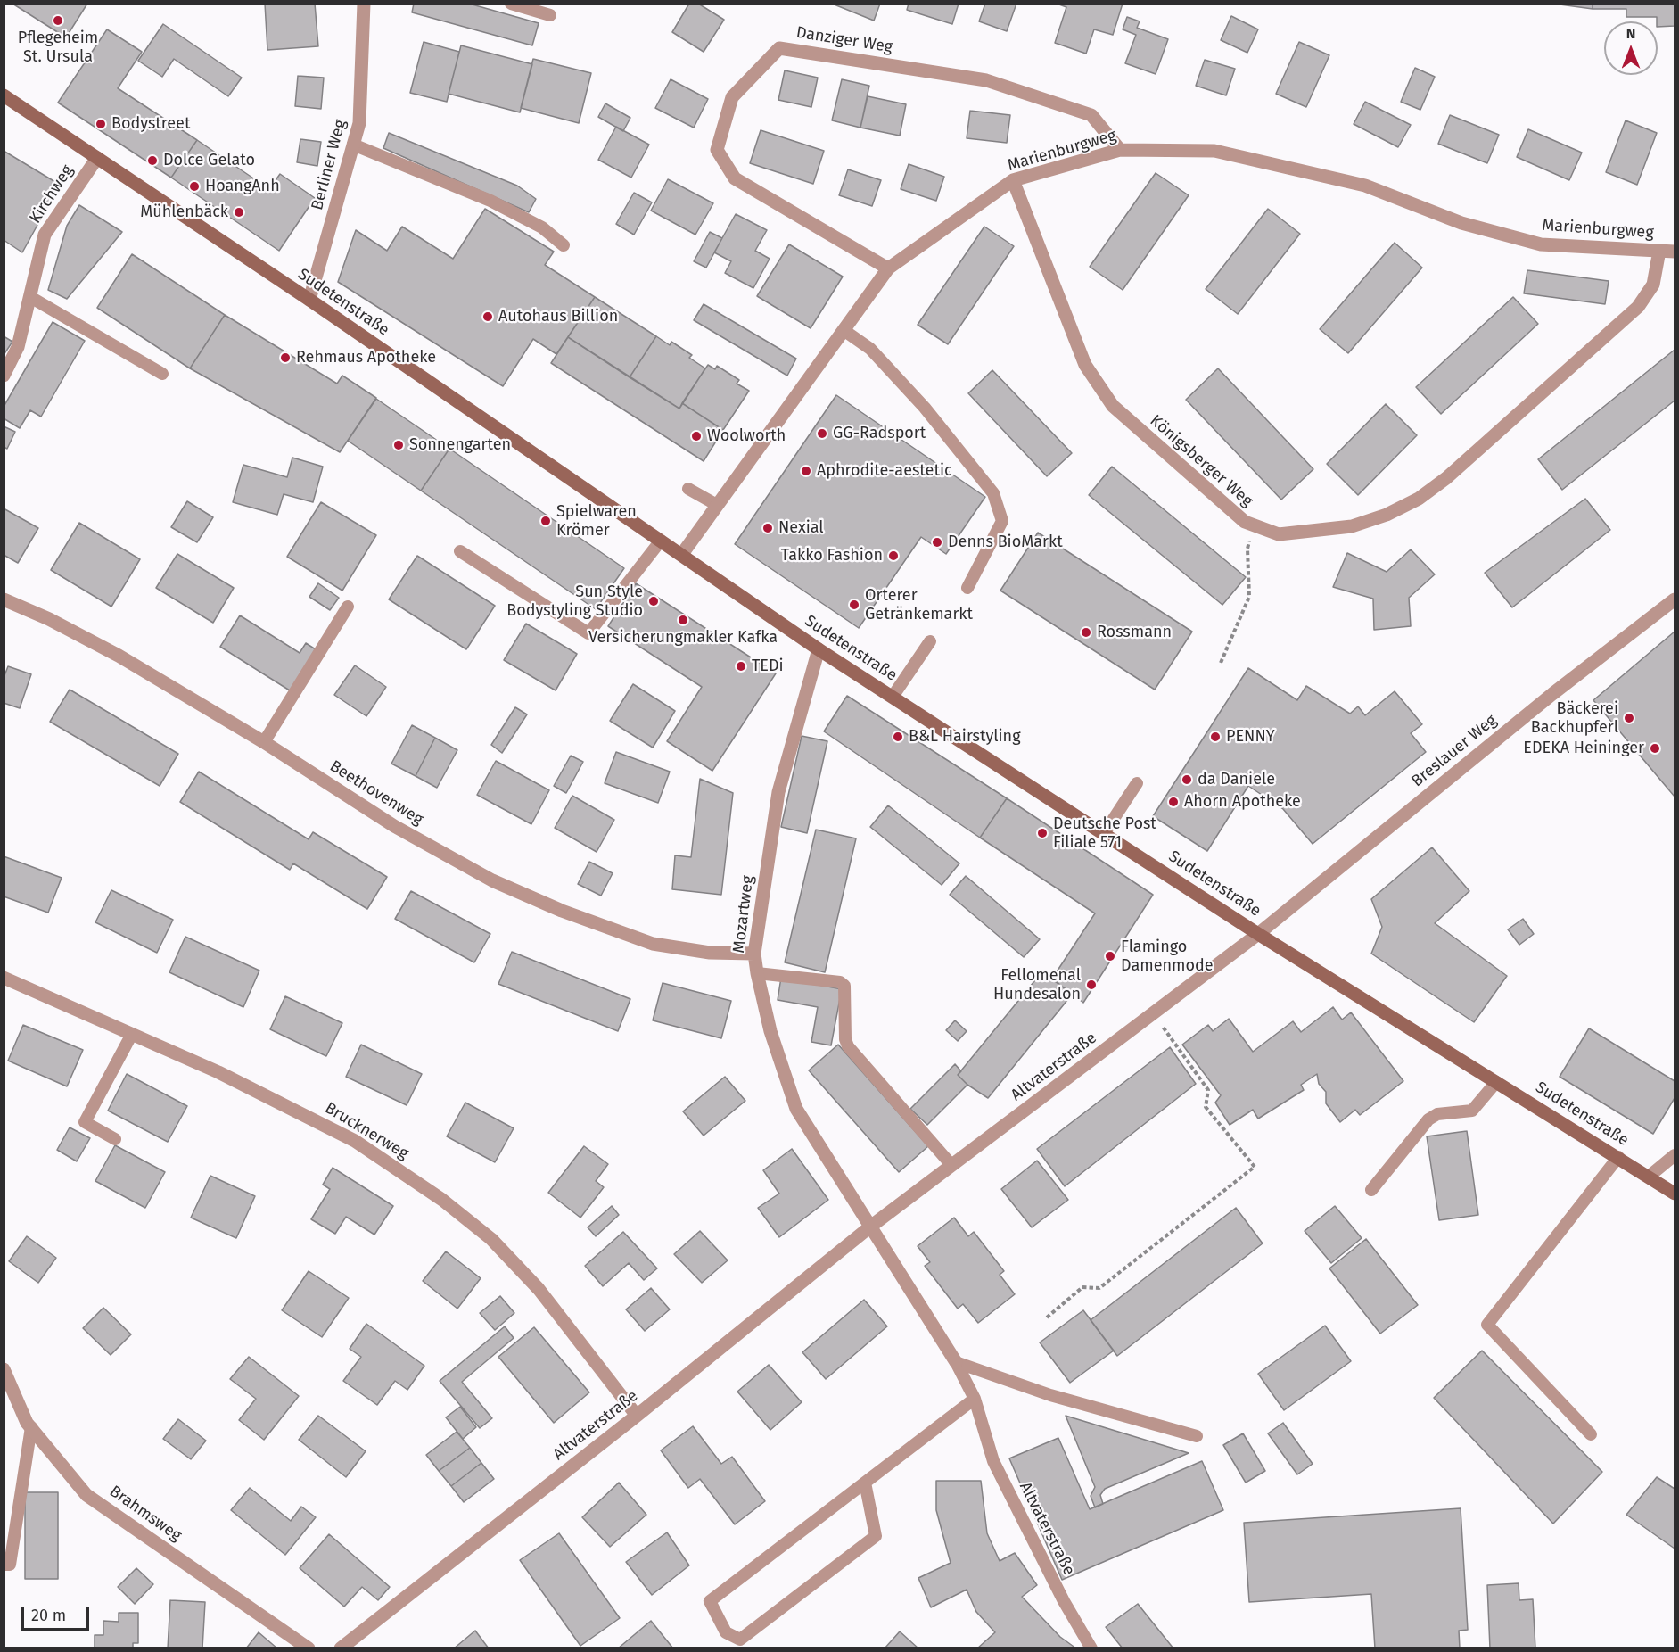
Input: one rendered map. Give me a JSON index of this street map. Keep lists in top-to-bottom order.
{
  "streets": {
    "street": [
      "Danziger Weg",
      "Marienburgweg",
      "Berliner Weg",
      "Kirchweg",
      "Sudetenstraße",
      "Königsberger Weg",
      "Breslauer Weg",
      "Beethovenweg",
      "Mozartweg",
      "Altvaterstraße",
      "Brucknerweg",
      "Brahmsweg"
    ]
  },
  "crossings": [
    ["Danziger Weg", "Marienburgweg"],
    ["Marienburgweg", "Sudetenstraße"],
    ["Marienburgweg", "Königsberger Weg"],
    ["Berliner Weg", "Sudetenstraße"],
    ["Kirchweg", "Sudetenstraße"],
    ["Sudetenstraße", "Breslauer Weg"],
    ["Sudetenstraße", "Mozartweg"],
    ["Sudetenstraße", "Altvaterstraße"],
    ["Breslauer Weg", "Altvaterstraße"],
    ["Beethovenweg", "Mozartweg"],
    ["Mozartweg", "Altvaterstraße"],
    ["Altvaterstraße", "Brucknerweg"]
  ],
  "places": [
    "Pflegeheim St. Ursula",
    "Bodystreet",
    "Dolce Gelato",
    "HoangAnh",
    "Mühlenbäck",
    "Autohaus Billion",
    "Rehmaus Apotheke",
    "GG-Radsport",
    "Woolworth",
    "Sonnengarten",
    "Aphrodite-aestetic",
    "Spielwaren Krömer",
    "Nexial",
    "Denns BioMarkt",
    "Takko Fashion",
    "Sun Style Bodystyling Studio",
    "Orterer Getränkemarkt",
    "Versicherungmakler Kafka",
    "Rossmann",
    "TEDi",
    "Bäckerei Backhupferl",
    "B&L Hairstyling",
    "PENNY",
    "EDEKA Heininger",
    "da Daniele",
    "Ahorn Apotheke",
    "Deutsche Post Filiale 571",
    "Flamingo Damenmode",
    "Fellomenal Hundesalon"
  ],
  "scale_bar": "20 m",
  "north": "top"
}
